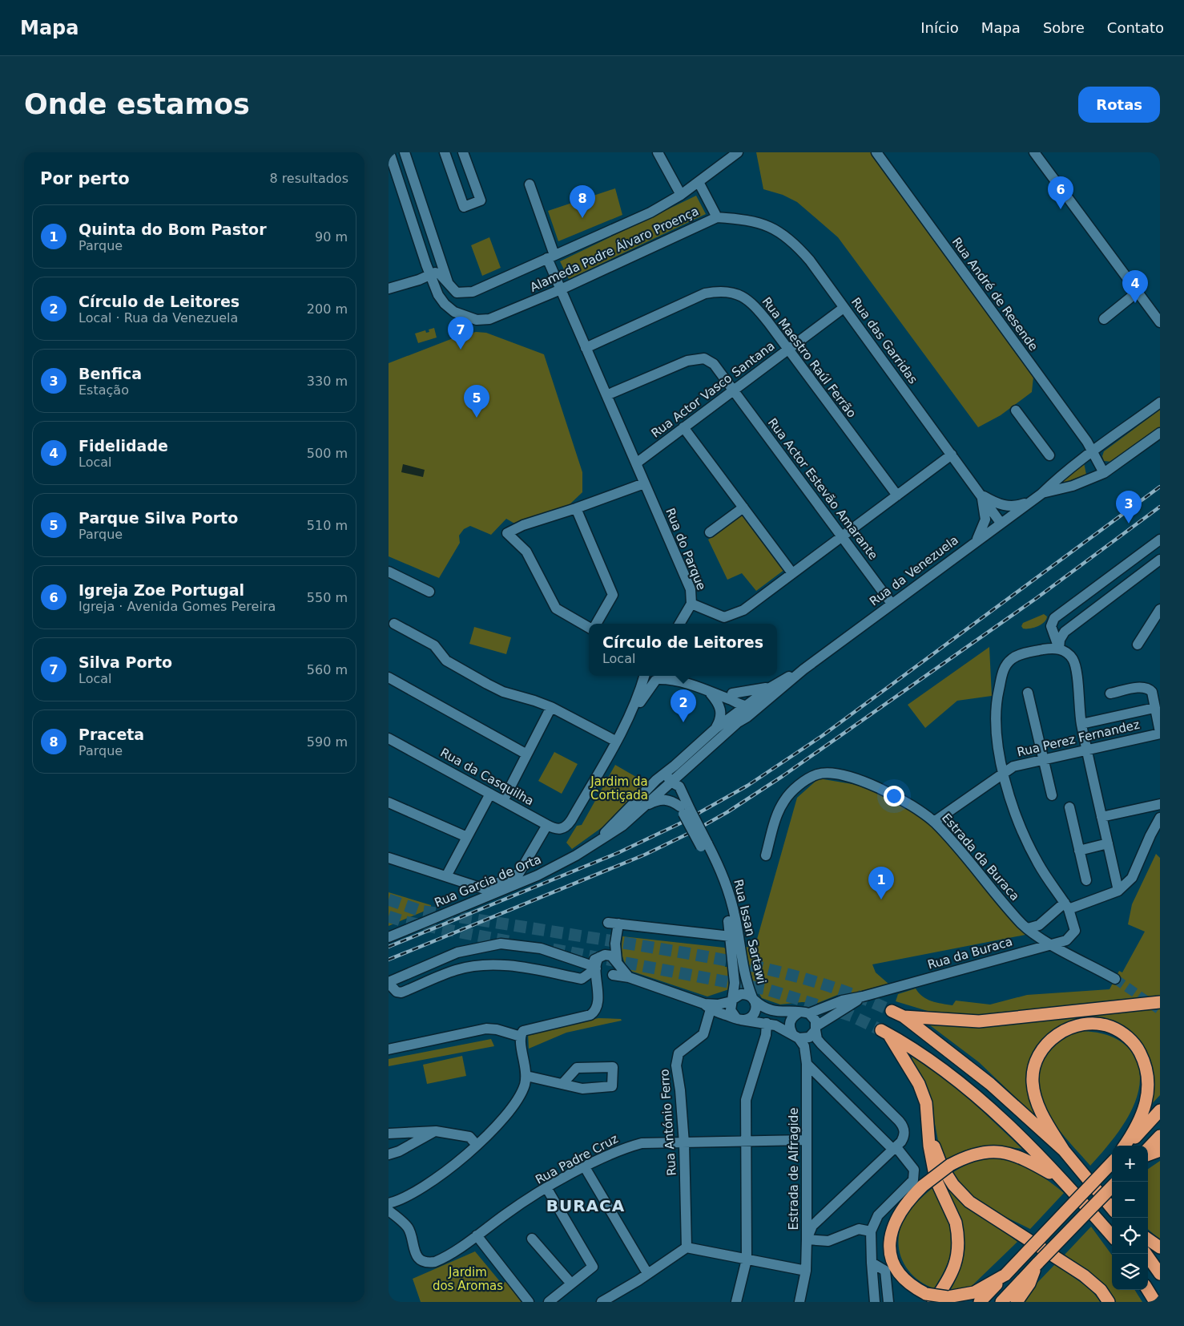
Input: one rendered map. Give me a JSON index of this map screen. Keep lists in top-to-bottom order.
{
  "streets": {
    "street": [
      "Alameda Padre Álvaro Proença",
      "Rua André de Resende",
      "Rua das Garridas",
      "Rua Maestro Raúl Ferrão",
      "Rua Actor Vasco Santana",
      "Rua Actor Estevão Amarante",
      "Rua do Parque",
      "Rua da Venezuela",
      "Rua Perez Fernandez",
      "Rua da Casquilha",
      "Estrada da Buraca",
      "Rua Garcia de Orta",
      "Rua Issan Sartawi",
      "Rua da Buraca",
      "Rua António Ferro",
      "Rua Padre Cruz",
      "Estrada de Alfragide"
    ]
  },
  "crossings": [
    ["Alameda Padre Álvaro Proença", "Rua das Garridas"],
    ["Alameda Padre Álvaro Proença", "Rua do Parque"],
    ["Rua André de Resende", "Rua da Venezuela"],
    ["Rua das Garridas", "Rua Actor Vasco Santana"],
    ["Rua das Garridas", "Rua do Parque"],
    ["Rua das Garridas", "Rua da Venezuela"],
    ["Rua Maestro Raúl Ferrão", "Rua Actor Vasco Santana"],
    ["Rua Maestro Raúl Ferrão", "Rua do Parque"],
    ["Rua Actor Vasco Santana", "Rua Actor Estevão Amarante"],
    ["Rua Actor Vasco Santana", "Rua do Parque"],
    ["Rua Actor Estevão Amarante", "Rua do Parque"],
    ["Rua Actor Estevão Amarante", "Rua da Venezuela"],
    ["Rua da Venezuela", "Rua Garcia de Orta"],
    ["Rua da Venezuela", "Rua Issan Sartawi"],
    ["Rua Perez Fernandez", "Estrada da Buraca"],
    ["Estrada da Buraca", "Rua da Buraca"],
    ["Rua Garcia de Orta", "Rua Issan Sartawi"],
    ["Rua da Buraca", "Estrada de Alfragide"],
    ["Rua António Ferro", "Rua Padre Cruz"],
    ["Rua Padre Cruz", "Estrada de Alfragide"]
  ],
  "districts": ["BURACA"],
  "parks": ["Jardim da Cortiçada", "Jardim dos Aromas"],
  "page": {
    "header": "Mapa",
    "nav": [
      "Início",
      "Mapa",
      "Sobre",
      "Contato"
    ],
    "buttons": "Rotas",
    "title": "Onde estamos",
    "heading": ["Por perto", "8 resultados"],
    "pins": [
      "6",
      "8",
      "4",
      "7",
      "5",
      "3",
      "2",
      "1"
    ],
    "list": [
      {
        "mark": "1",
        "name": "Quinta do Bom Pastor",
        "note": "Parque",
        "value": "90 m"
      },
      {
        "mark": "2",
        "name": "Círculo de Leitores",
        "note": "Local · Rua da Venezuela",
        "value": "200 m"
      },
      {
        "mark": "3",
        "name": "Benfica",
        "note": "Estação",
        "value": "330 m"
      },
      {
        "mark": "4",
        "name": "Fidelidade",
        "note": "Local",
        "value": "500 m"
      },
      {
        "mark": "5",
        "name": "Parque Silva Porto",
        "note": "Parque",
        "value": "510 m"
      },
      {
        "mark": "6",
        "name": "Igreja Zoe Portugal",
        "note": "Igreja · Avenida Gomes Pereira",
        "value": "550 m"
      },
      {
        "mark": "7",
        "name": "Silva Porto",
        "note": "Local",
        "value": "560 m"
      },
      {
        "mark": "8",
        "name": "Praceta",
        "note": "Parque",
        "value": "590 m"
      }
    ],
    "popup": ["Círculo de Leitores", "Local"],
    "map_buttons": ["+", "−"]
  }
}
